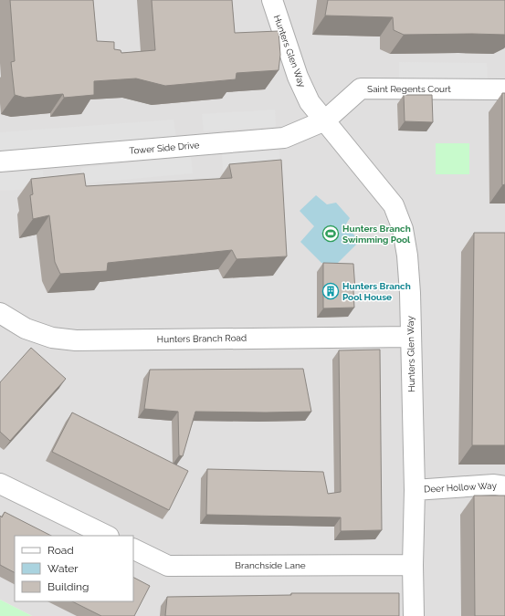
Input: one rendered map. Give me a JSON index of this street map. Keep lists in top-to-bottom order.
{
  "streets": {
    "street": [
      "Hunters Glen Way",
      "Saint Regents Court",
      "Tower Side Drive",
      "Hunters Branch Road",
      "Deer Hollow Way",
      "Branchside Lane"
    ]
  },
  "crossings": [
    ["Hunters Glen Way", "Saint Regents Court"],
    ["Hunters Glen Way", "Tower Side Drive"],
    ["Hunters Glen Way", "Hunters Branch Road"],
    ["Hunters Glen Way", "Deer Hollow Way"],
    ["Hunters Glen Way", "Branchside Lane"],
    ["Saint Regents Court", "Tower Side Drive"]
  ],
  "places": {
    "sports": ["Hunters Branch Swimming Pool"],
    "building": ["Hunters Branch Pool House"]
  },
  "legend": ["Road", "Water", "Building"]
}
